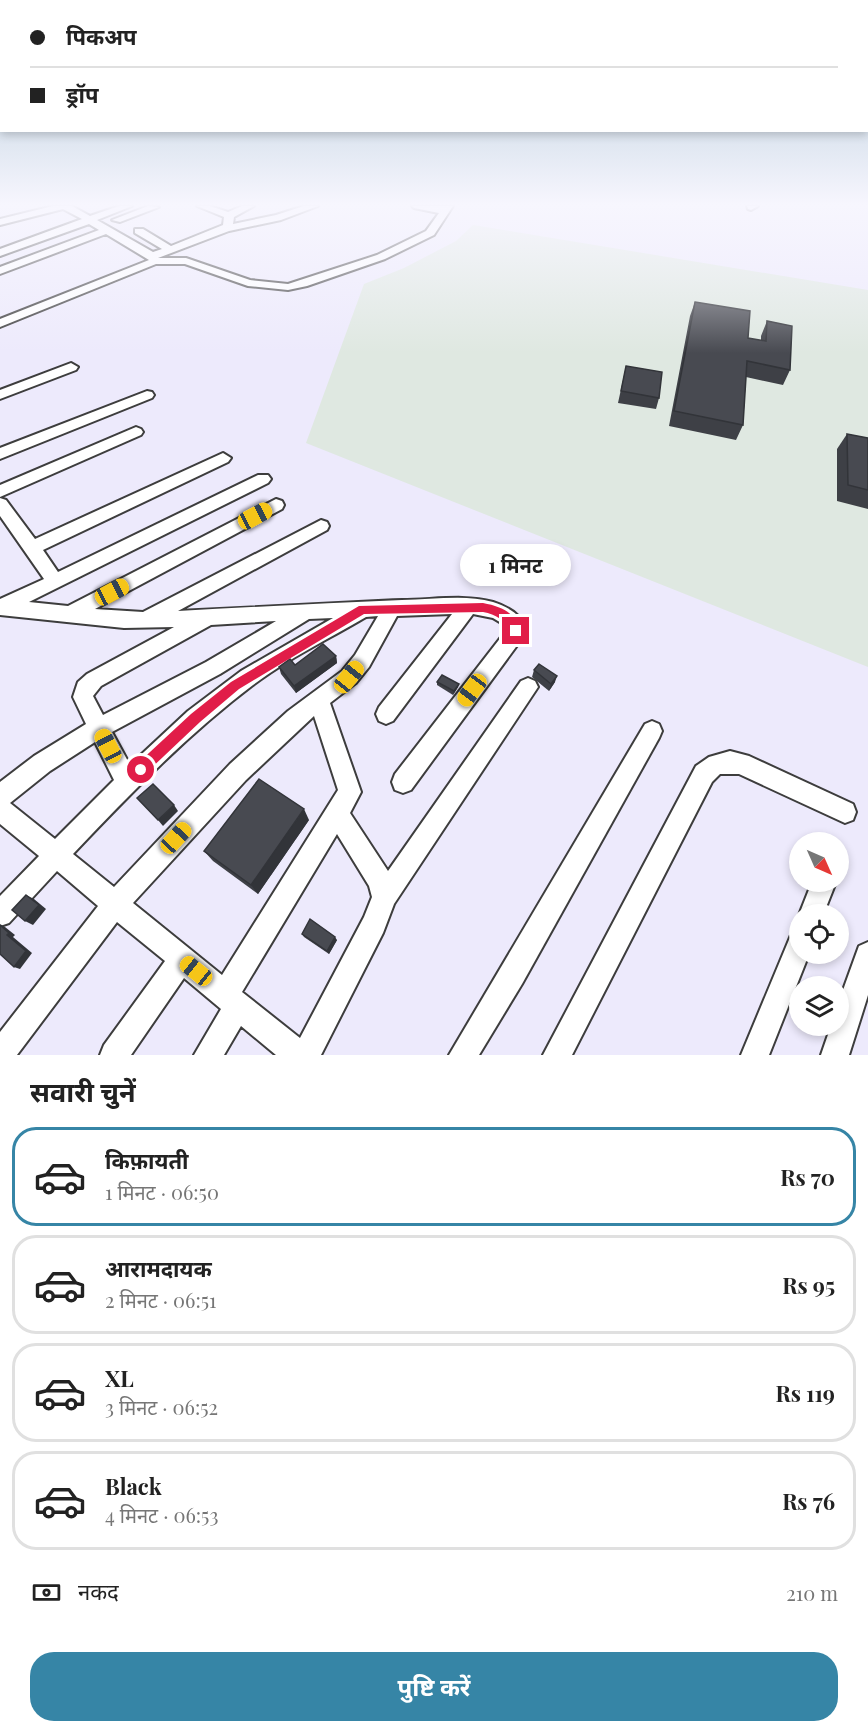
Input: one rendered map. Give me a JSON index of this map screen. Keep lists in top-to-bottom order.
{
  "north": "bottom right",
  "page": {
    "banner": ["पिकअप", "ड्रॉप"],
    "bubble": "1 मिनट",
    "heading": "सवारी चुनें",
    "list": [
      {
        "name": "किफ़ायती",
        "note": "1 मिनट · 06:50",
        "value": "Rs 70"
      },
      {
        "name": "आरामदायक",
        "note": "2 मिनट · 06:51",
        "value": "Rs 95"
      },
      {
        "name": "XL",
        "note": "3 मिनट · 06:52",
        "value": "Rs 119"
      },
      {
        "name": "Black",
        "note": "4 मिनट · 06:53",
        "value": "Rs 76"
      }
    ],
    "pay": ["नकद", "210 m"],
    "buttons": "पुष्टि करें"
  }
}
